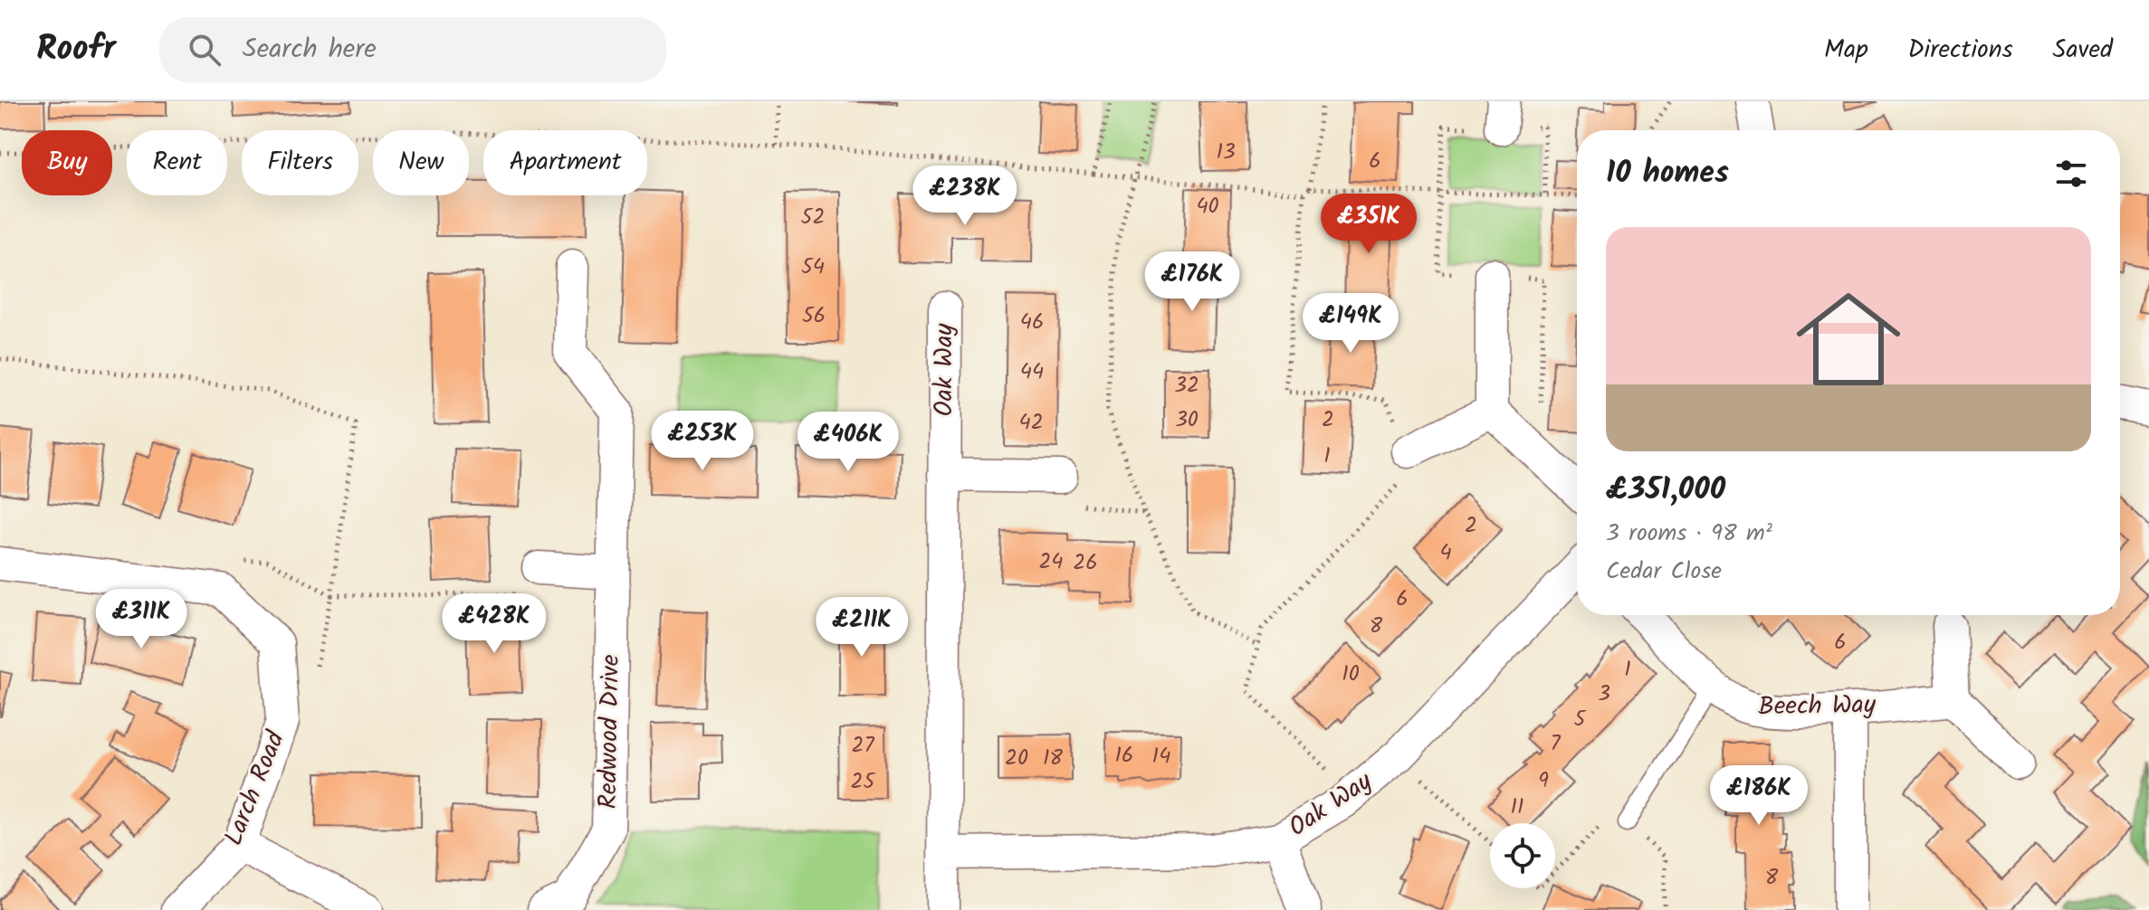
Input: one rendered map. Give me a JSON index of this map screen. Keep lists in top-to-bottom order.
{
  "streets": {
    "street": [
      "Oak Way",
      "Beech Way",
      "Redwood Drive",
      "Larch Road"
    ]
  },
  "house_numbers": [
    "13",
    "6",
    "40",
    "52",
    "54",
    "56",
    "46",
    "44",
    "32",
    "30",
    "2",
    "42",
    "1",
    "2",
    "4",
    "24",
    "26",
    "6",
    "8",
    "6",
    "1",
    "10",
    "3",
    "5",
    "7",
    "27",
    "16",
    "14",
    "20",
    "18",
    "9",
    "25",
    "11",
    "8"
  ],
  "page": {
    "header": "Roofr",
    "search": "Search here",
    "nav": ["Map", "Directions", "Saved"],
    "chip": [
      "Buy",
      "Rent",
      "Filters",
      "New",
      "Apartment"
    ],
    "heading": "10 homes",
    "price": [
      "£238K",
      "£351K",
      "£176K",
      "£149K",
      "£253K",
      "£406K",
      "£311K",
      "£428K",
      "£211K",
      "£186K"
    ],
    "list": [
      {
        "name": "£351,000",
        "note": "3 rooms · 98 m² · Cedar Close"
      }
    ]
  }
}
